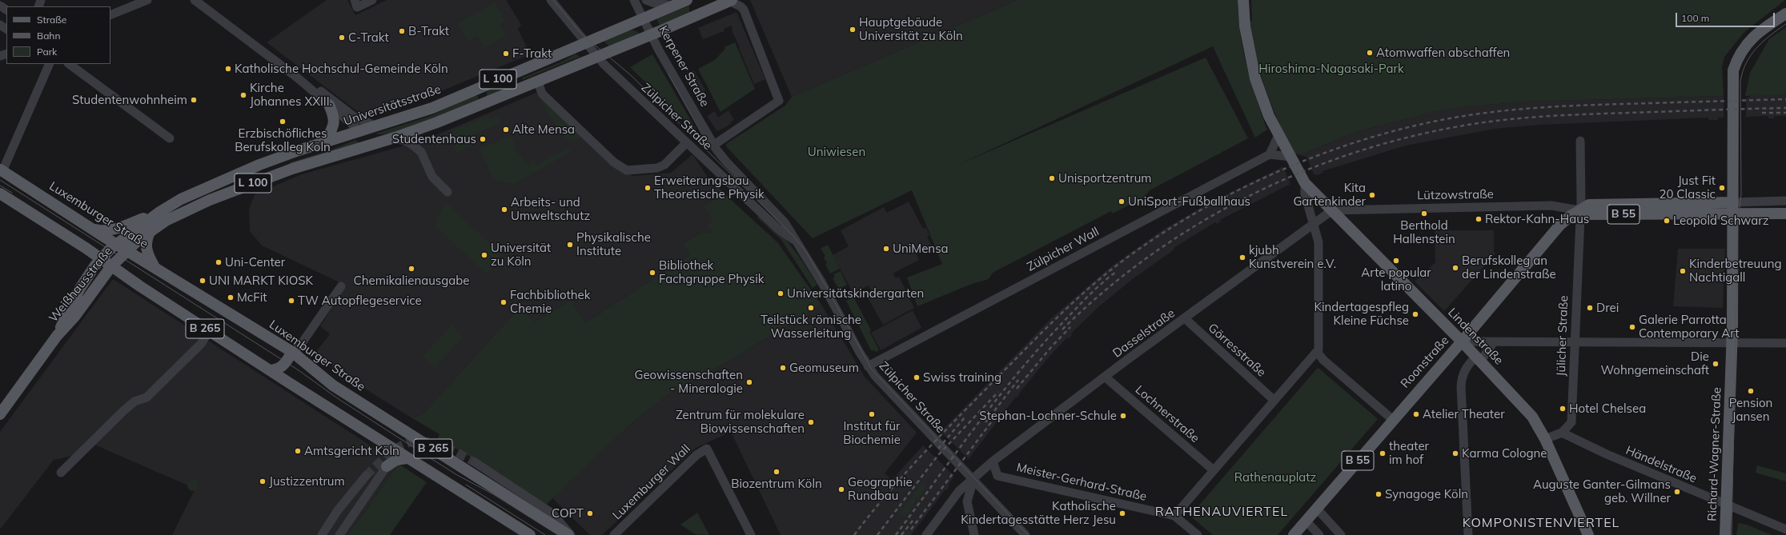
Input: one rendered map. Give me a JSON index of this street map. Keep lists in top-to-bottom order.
{
  "streets": {
    "main road": [
      "L 100",
      "Universitätsstraße",
      "B 55",
      "Luxemburger Straße",
      "Weißhausstraße",
      "B 265",
      "Lindenstraße",
      "Roonstraße",
      "Richard-Wagner-Straße"
    ],
    "street": [
      "Kerpener Straße",
      "Zülpicher Straße",
      "Lützowstraße",
      "Zülpicher Wall",
      "Dasselstraße",
      "Jülicher Straße",
      "Görresstraße",
      "Lochnerstraße",
      "Händelstraße",
      "Luxemburger Wall",
      "Meister-Gerhard-Straße"
    ]
  },
  "crossings": [
    ["Kerpener Straße", "L 100"],
    ["Kerpener Straße", "Universitätsstraße"],
    ["Kerpener Straße", "Zülpicher Straße"],
    ["L 100", "Universitätsstraße"],
    ["L 100", "Zülpicher Straße"],
    ["L 100", "Luxemburger Straße"],
    ["L 100", "Weißhausstraße"],
    ["Universitätsstraße", "Zülpicher Straße"],
    ["Universitätsstraße", "Luxemburger Straße"],
    ["Universitätsstraße", "Weißhausstraße"],
    ["Zülpicher Straße", "Zülpicher Wall"],
    ["Zülpicher Straße", "Dasselstraße"],
    ["Lützowstraße", "B 55"],
    ["Lützowstraße", "Dasselstraße"],
    ["Lützowstraße", "Jülicher Straße"],
    ["Lützowstraße", "Lindenstraße"],
    ["Lützowstraße", "Roonstraße"],
    ["B 55", "Jülicher Straße"],
    ["B 55", "Roonstraße"],
    ["B 55", "Richard-Wagner-Straße"],
    ["Luxemburger Straße", "Weißhausstraße"],
    ["Weißhausstraße", "B 265"],
    ["Dasselstraße", "Lindenstraße"],
    ["Dasselstraße", "Görresstraße"],
    ["Dasselstraße", "Lochnerstraße"],
    ["Dasselstraße", "Meister-Gerhard-Straße"],
    ["Jülicher Straße", "Roonstraße"],
    ["Jülicher Straße", "Händelstraße"],
    ["Lindenstraße", "Roonstraße"],
    ["Richard-Wagner-Straße", "Händelstraße"]
  ],
  "districts": ["RATHENAUVIERTEL", "KOMPONISTENVIERTEL"],
  "parks": ["Hiroshima-Nagasaki-Park", "Uniwiesen", "Rathenauplatz"],
  "places": [
    "Hauptgebäude Universität zu Köln",
    "B-Trakt",
    "C-Trakt",
    "Atomwaffen abschaffen",
    "F-Trakt",
    "Katholische Hochschul-Gemeinde Köln",
    "Kirche Johannes XXIII.",
    "Studentenwohnheim",
    "Erzbischöfliches Berufskolleg Köln",
    "Alte Mensa",
    "Studentenhaus",
    "Unisportzentrum",
    "Erweiterungsbau Theoretische Physik",
    "Just Fit 20 Classic",
    "Kita Gartenkinder",
    "UniSport-Fußballhaus",
    "Arbeits- und Umweltschutz",
    "Berthold Hallenstein",
    "Rektor-Kahn-Haus",
    "Leopold Schwarz",
    "Physikalische Institute",
    "UniMensa",
    "Universität zu Köln",
    "kjubh Kunstverein e.V.",
    "Arte popular latino",
    "Uni-Center",
    "Berufskolleg an der Lindenstraße",
    "Chemikalienausgabe",
    "Kinderbetreuung Nachtigall",
    "Bibliothek Fachgruppe Physik",
    "UNI MARKT KIOSK",
    "Universitätskindergarten",
    "McFit",
    "TW Autopflegeservice",
    "Fachbibliothek Chemie",
    "Teilstück römische Wasserleitung",
    "Drei",
    "Kindertagespfleg Kleine Füchse",
    "Galerie Parrotta Contemporary Art",
    "Die Wohngemeinschaft",
    "Geomuseum",
    "Swiss training",
    "Geowissenschaften - Mineralogie",
    "Pension Jansen",
    "Hotel Chelsea",
    "Institut für Biochemie",
    "Atelier Theater",
    "Stephan-Lochner-Schule",
    "Zentrum für molekulare Biowissenschaften",
    "Amtsgericht Köln",
    "theater im hof",
    "Karma Cologne",
    "Biozentrum Köln",
    "Justizzentrum",
    "Geographie Rundbau",
    "Auguste Ganter-Gilmans geb. Willner",
    "Synagoge Köln",
    "COPT",
    "Katholische Kindertagesstätte Herz Jesu"
  ],
  "legend": ["Straße", "Bahn", "Park"],
  "scale_bar": "100 m"
}
